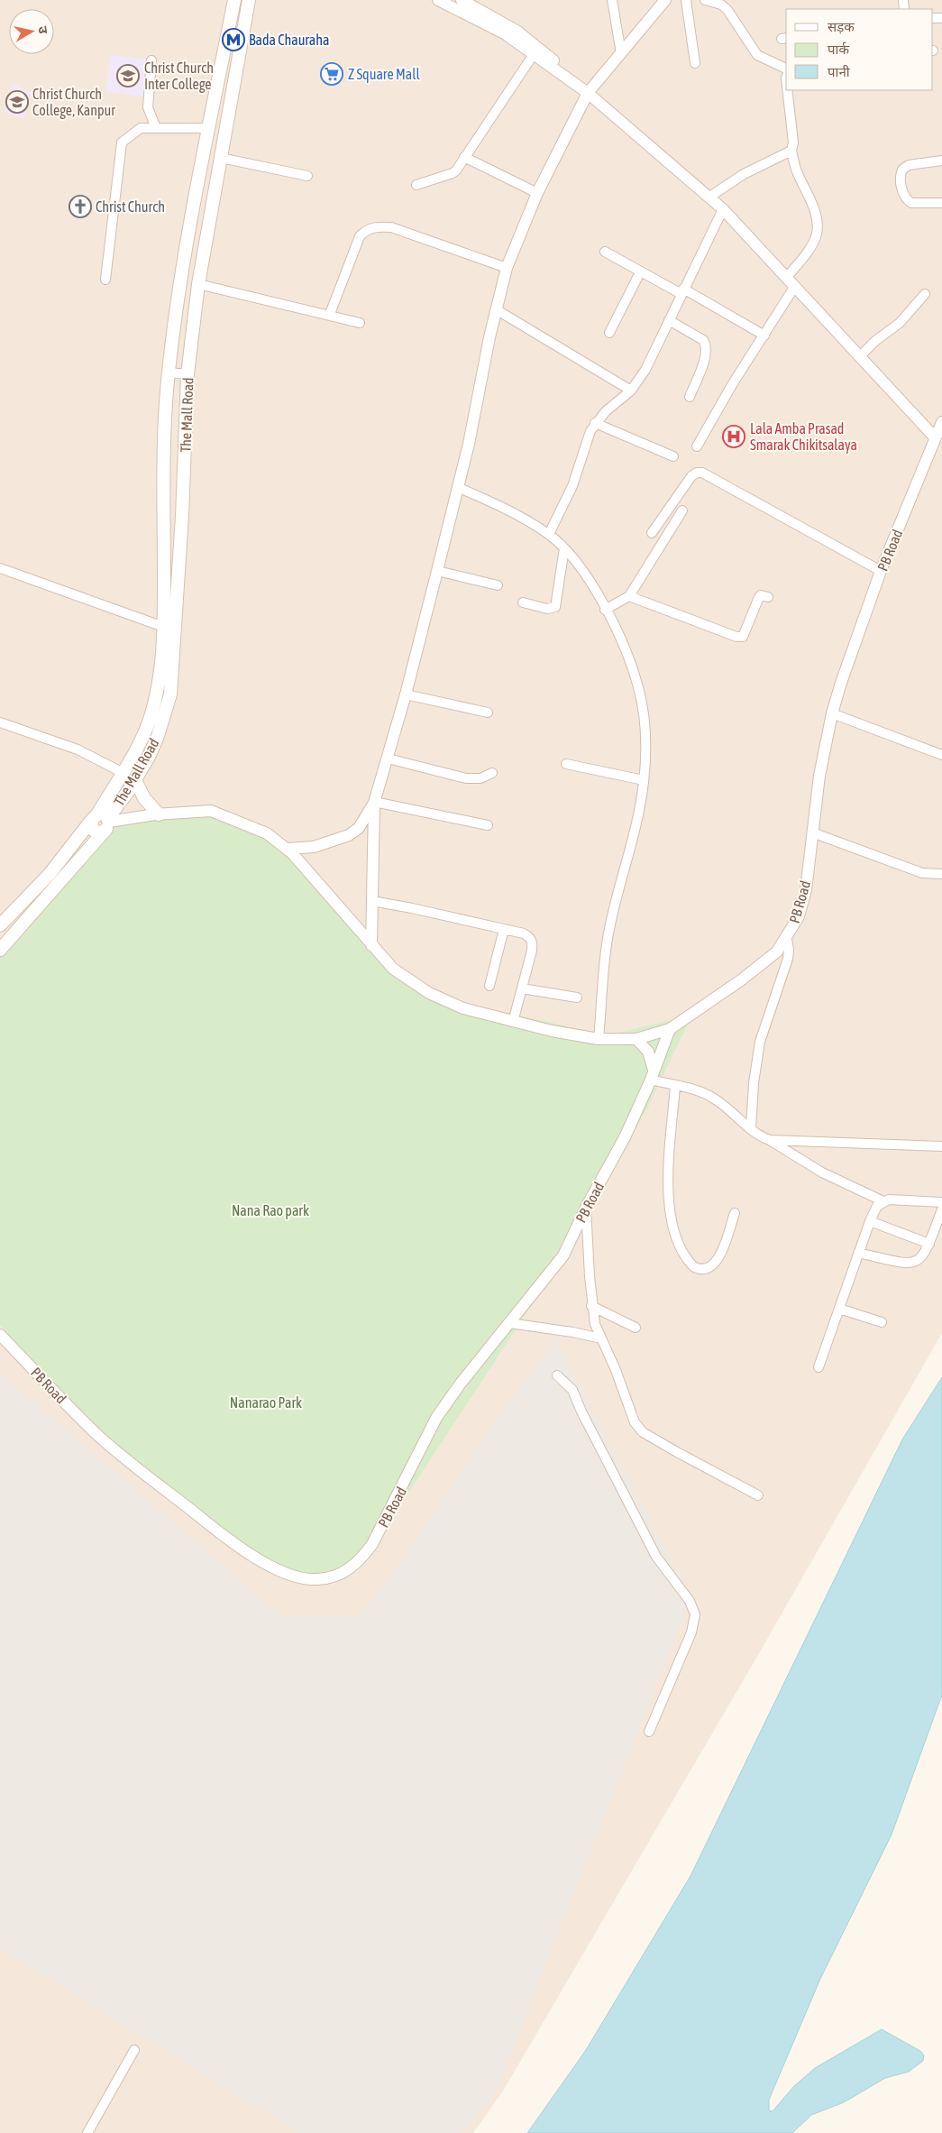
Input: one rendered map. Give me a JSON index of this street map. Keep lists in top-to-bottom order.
{
  "streets": {
    "main road": ["The Mall Road"],
    "street": ["PB Road"]
  },
  "parks": ["Nana Rao park", "Nanarao Park"],
  "places": {
    "metro station": ["Bada Chauraha"],
    "supermarket": ["Z Square Mall"],
    "school or university": ["Christ Church Inter College", "Christ Church College, Kanpur"],
    "church": ["Christ Church"],
    "hospital": ["Lala Amba Prasad Smarak Chikitsalaya"]
  },
  "legend": ["सड़क", "पार्क", "पानी"],
  "north": "right"
}
